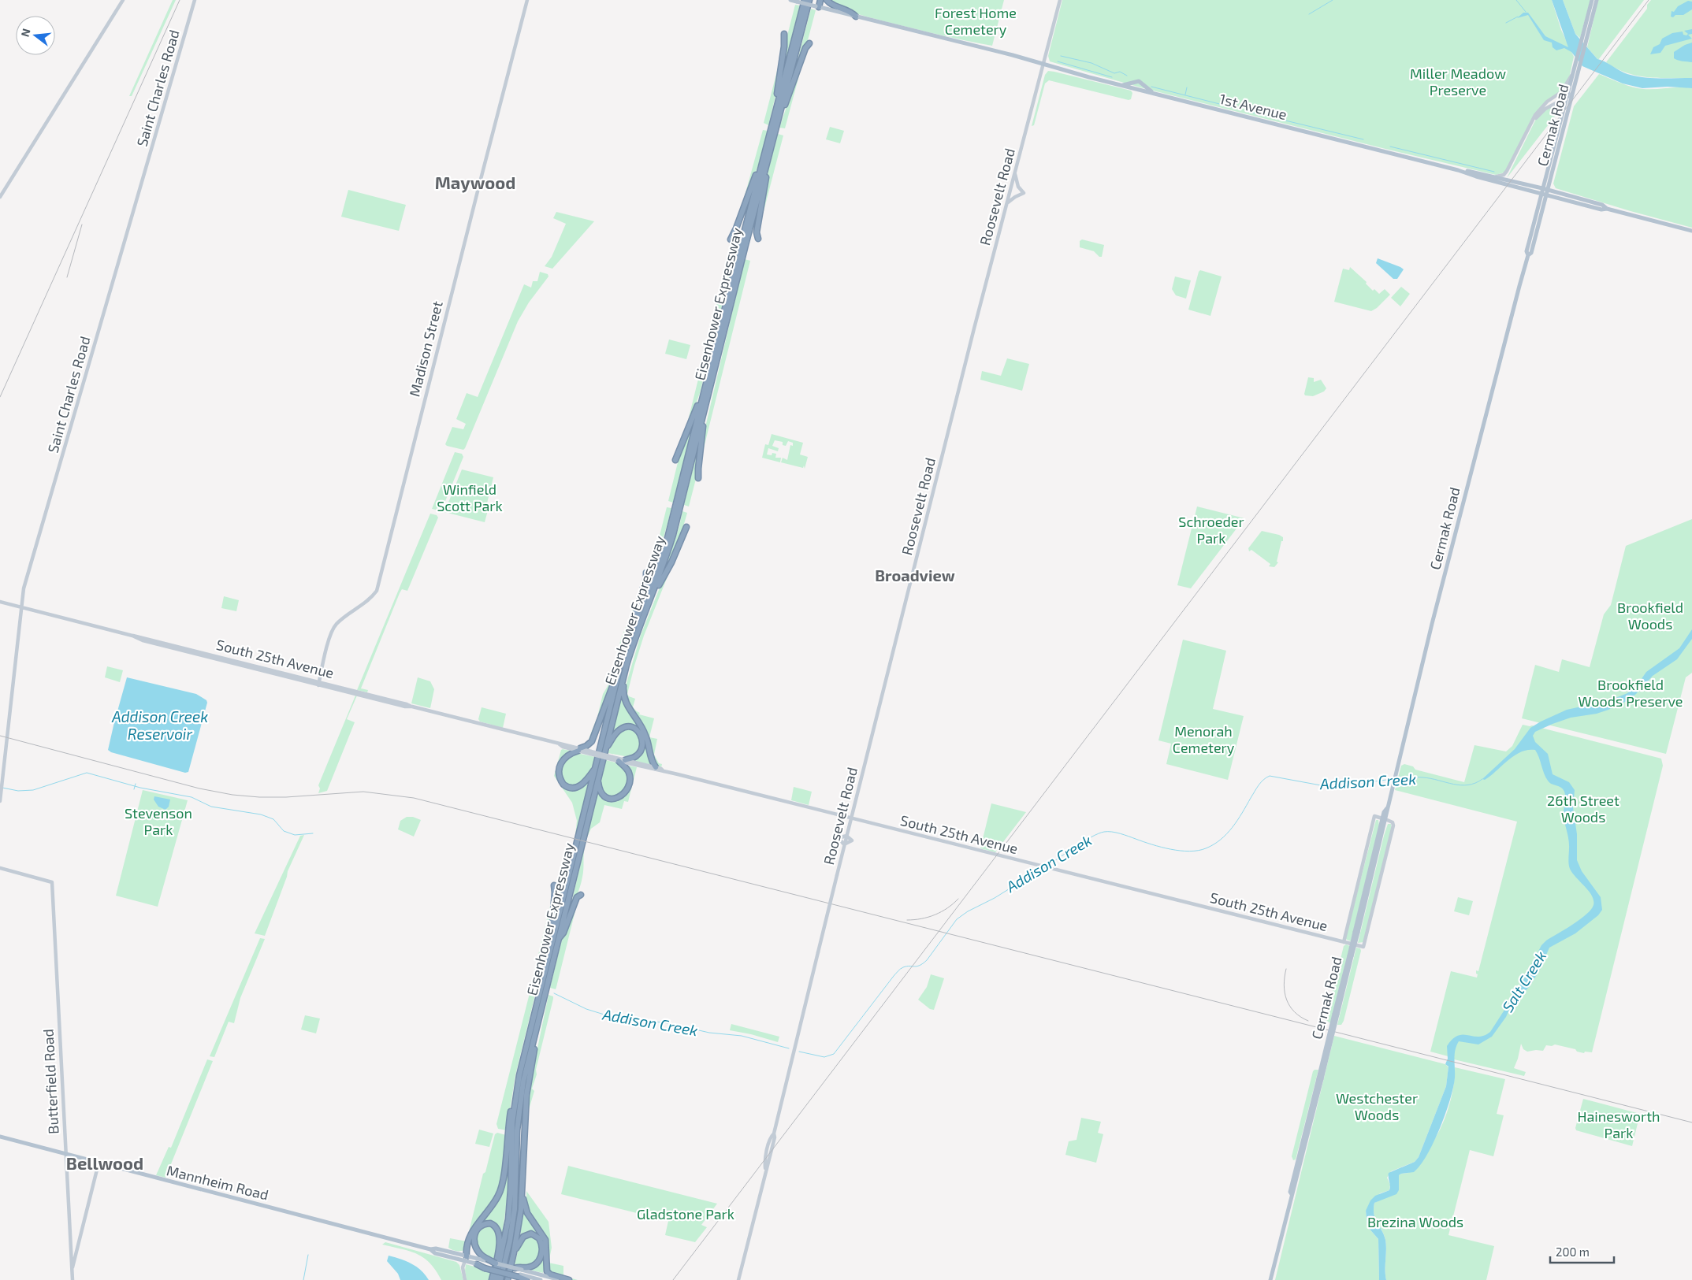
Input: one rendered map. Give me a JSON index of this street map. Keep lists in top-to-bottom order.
{
  "streets": {
    "highway": ["Eisenhower Expressway"],
    "main road": [
      "Saint Charles Road",
      "1st Avenue",
      "Cermak Road",
      "Roosevelt Road",
      "Madison Street",
      "South 25th Avenue",
      "Butterfield Road",
      "Mannheim Road"
    ]
  },
  "crossings": [
    ["Saint Charles Road", "South 25th Avenue"],
    ["1st Avenue", "Cermak Road"],
    ["1st Avenue", "Roosevelt Road"],
    ["Cermak Road", "South 25th Avenue"],
    ["Roosevelt Road", "South 25th Avenue"],
    ["Madison Street", "South 25th Avenue"],
    ["Butterfield Road", "Mannheim Road"]
  ],
  "districts": ["Maywood", "Broadview", "Bellwood"],
  "water": ["Addison Creek Reservoir", "Addison Creek", "Salt Creek"],
  "parks": [
    "Forest Home Cemetery",
    "Miller Meadow Preserve",
    "Winfield Scott Park",
    "Schroeder Park",
    "Brookfield Woods",
    "Brookfield Woods Preserve",
    "Menorah Cemetery",
    "26th Street Woods",
    "Stevenson Park",
    "Westchester Woods",
    "Hainesworth Park",
    "Gladstone Park",
    "Brezina Woods"
  ],
  "scale_bar": "200 m",
  "north": "left"
}
